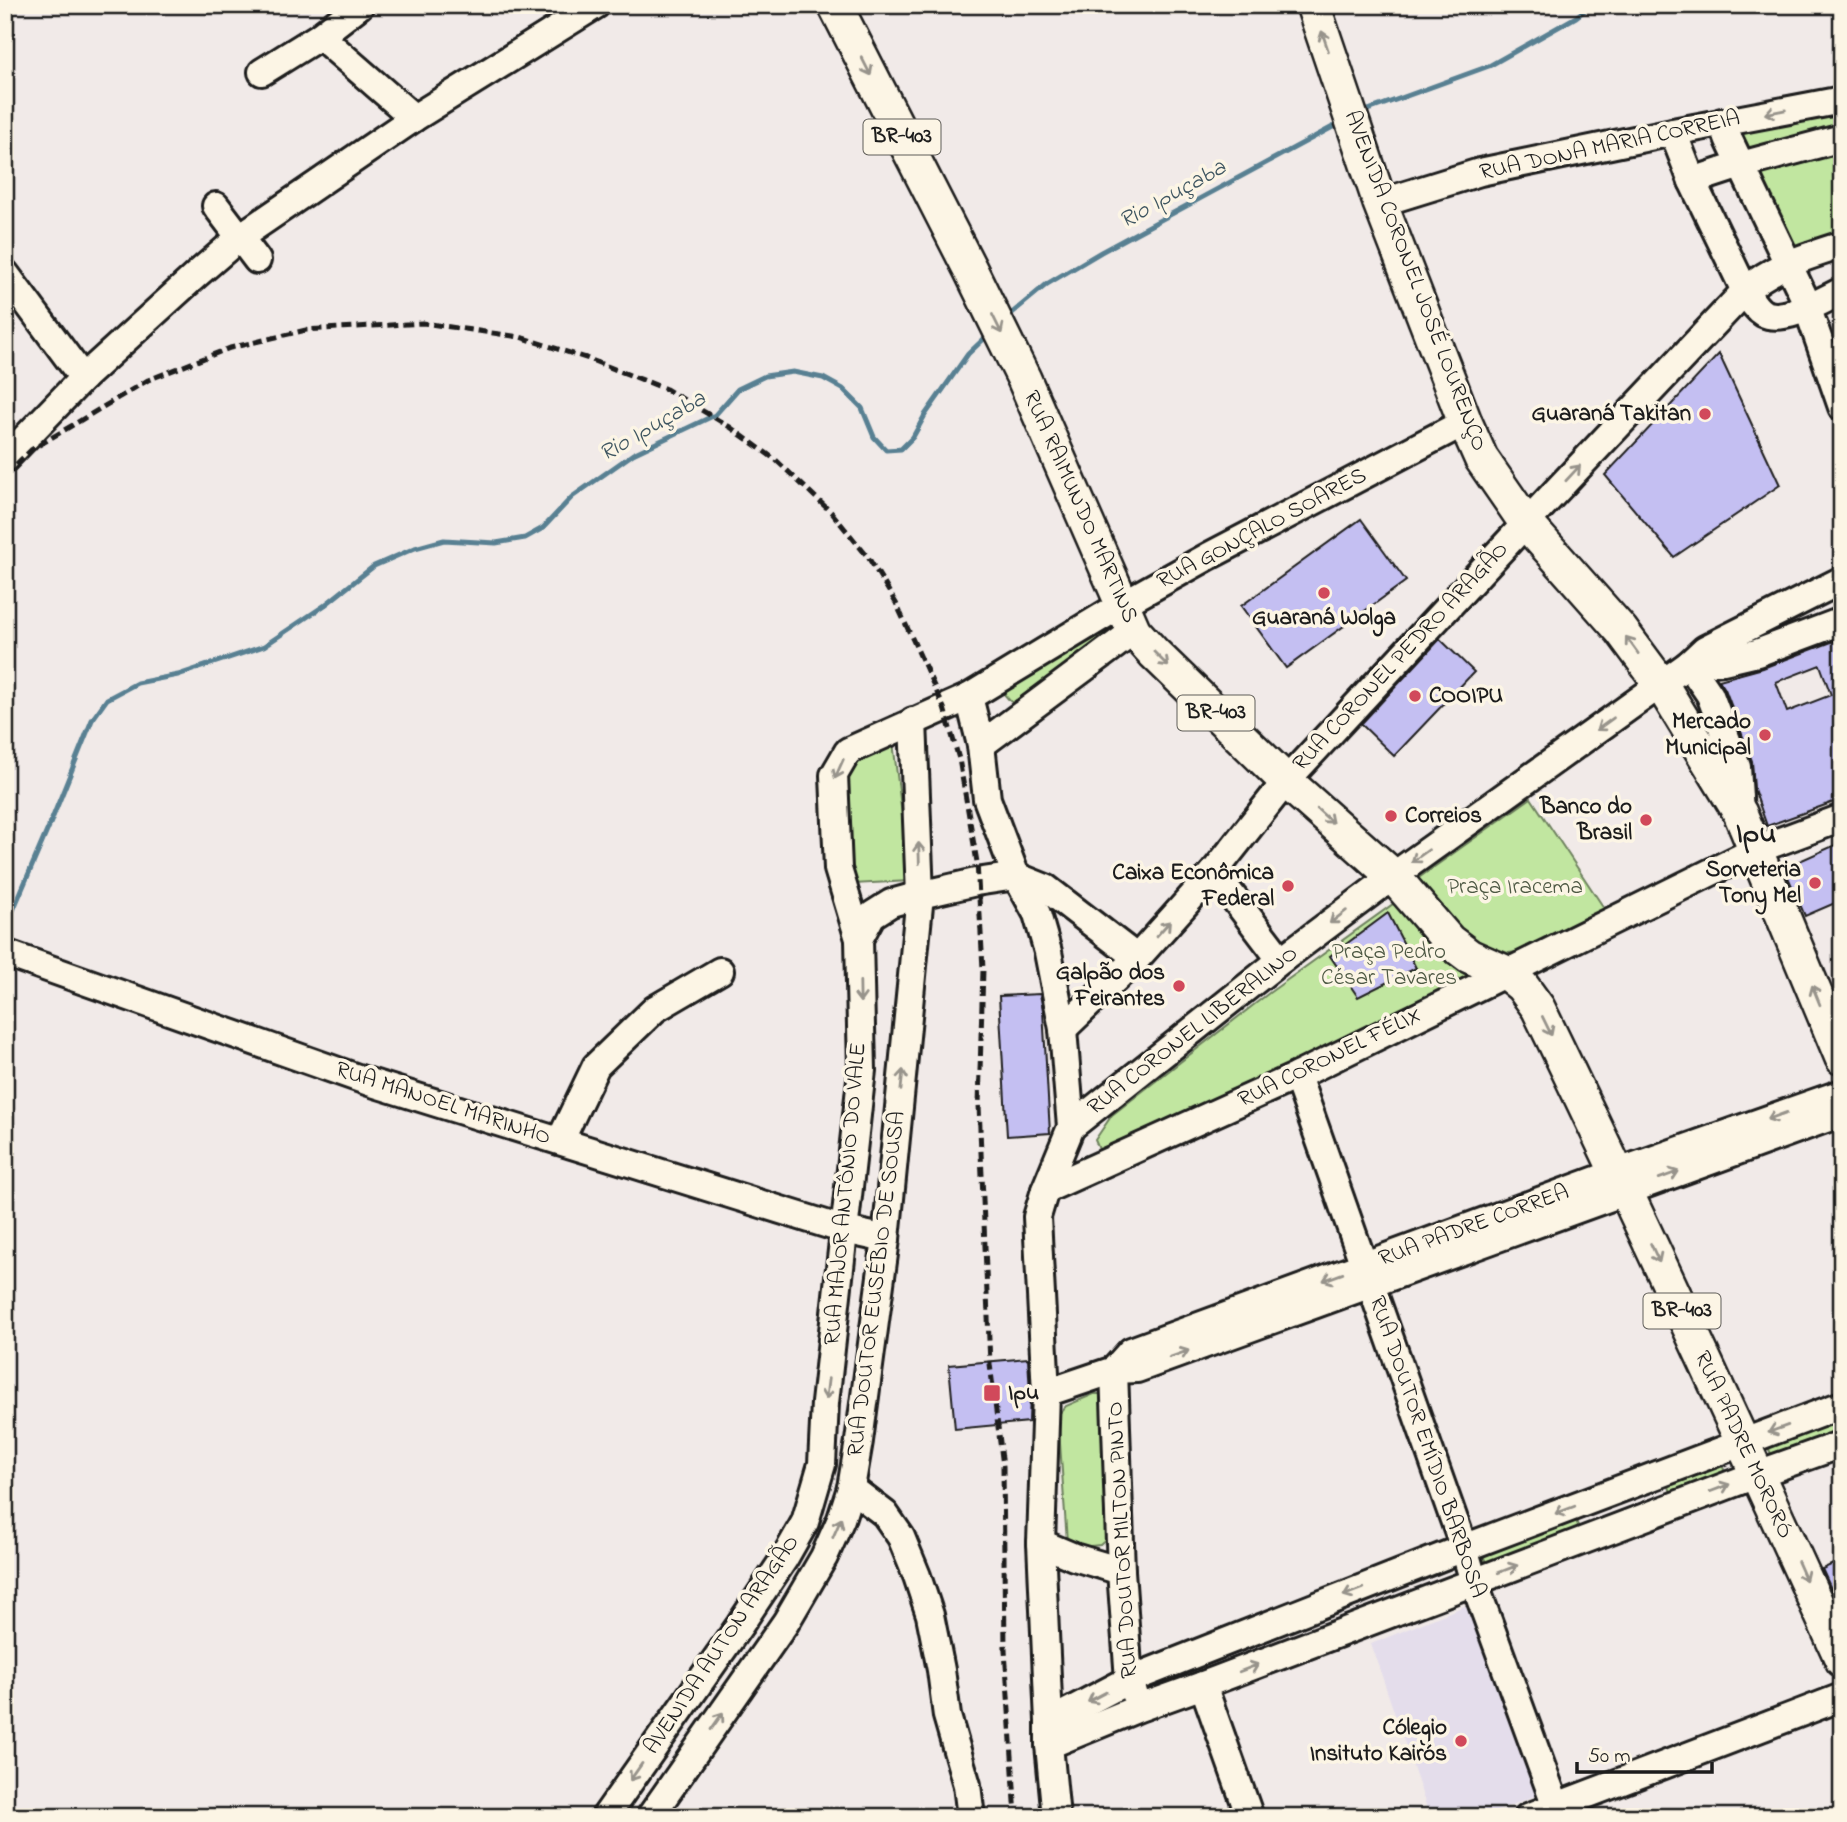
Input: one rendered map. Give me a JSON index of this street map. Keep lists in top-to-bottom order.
{
  "streets": {
    "main road": [
      "BR-403",
      "AVENIDA CORONEL JOSÉ LOURENÇO",
      "RUA RAIMUNDO MARTINS",
      "RUA PADRE MORORÓ"
    ],
    "street": [
      "RUA DONA MARIA CORREIA",
      "RUA GONÇALO SOARES",
      "RUA CORONEL PEDRO ARAGÃO",
      "RUA CORONEL LIBERALINO",
      "RUA CORONEL FÉLIX",
      "RUA MANOEL MARINHO",
      "RUA MAJOR ANTÔNIO DO VALE",
      "RUA PADRE CORREA",
      "RUA DOUTOR EUSÉBIO DE SOUSA",
      "RUA DOUTOR EMÍDIO BARBOSA",
      "RUA DOUTOR MILTON PINTO",
      "AVENIDA AUTON ARAGÃO"
    ]
  },
  "crossings": [
    ["RUA DONA MARIA CORREIA", "AVENIDA CORONEL JOSÉ LOURENÇO"],
    ["AVENIDA CORONEL JOSÉ LOURENÇO", "RUA GONÇALO SOARES"],
    ["AVENIDA CORONEL JOSÉ LOURENÇO", "RUA CORONEL PEDRO ARAGÃO"],
    ["AVENIDA CORONEL JOSÉ LOURENÇO", "RUA CORONEL LIBERALINO"],
    ["AVENIDA CORONEL JOSÉ LOURENÇO", "RUA CORONEL FÉLIX"],
    ["RUA RAIMUNDO MARTINS", "RUA GONÇALO SOARES"],
    ["RUA RAIMUNDO MARTINS", "RUA CORONEL PEDRO ARAGÃO"],
    ["RUA RAIMUNDO MARTINS", "RUA CORONEL LIBERALINO"],
    ["RUA RAIMUNDO MARTINS", "RUA CORONEL FÉLIX"],
    ["RUA RAIMUNDO MARTINS", "RUA PADRE MORORÓ"],
    ["RUA GONÇALO SOARES", "RUA MAJOR ANTÔNIO DO VALE"],
    ["RUA GONÇALO SOARES", "RUA DOUTOR EUSÉBIO DE SOUSA"],
    ["RUA CORONEL FÉLIX", "RUA PADRE MORORÓ"],
    ["RUA CORONEL FÉLIX", "RUA DOUTOR EMÍDIO BARBOSA"],
    ["RUA MANOEL MARINHO", "RUA MAJOR ANTÔNIO DO VALE"],
    ["RUA MANOEL MARINHO", "RUA DOUTOR EUSÉBIO DE SOUSA"],
    ["RUA MAJOR ANTÔNIO DO VALE", "RUA DOUTOR EUSÉBIO DE SOUSA"],
    ["RUA MAJOR ANTÔNIO DO VALE", "AVENIDA AUTON ARAGÃO"],
    ["RUA PADRE CORREA", "RUA PADRE MORORÓ"],
    ["RUA PADRE CORREA", "RUA DOUTOR EMÍDIO BARBOSA"],
    ["RUA PADRE CORREA", "RUA DOUTOR MILTON PINTO"],
    ["RUA DOUTOR EUSÉBIO DE SOUSA", "AVENIDA AUTON ARAGÃO"]
  ],
  "one_way": [
    "AVENIDA CORONEL JOSÉ LOURENÇO",
    "RUA RAIMUNDO MARTINS",
    "RUA CORONEL PEDRO ARAGÃO",
    "RUA CORONEL LIBERALINO",
    "RUA PADRE MORORÓ"
  ],
  "districts": ["Ipu"],
  "water": ["Rio Ipuçaba"],
  "parks": ["Praça Iracema", "Praça Pedro César Tavares"],
  "places": {
    "other": [
      "Guaraná Takitan",
      "Guaraná Wolga",
      "COOIPU",
      "Mercado Municipal",
      "Correios",
      "Banco do Brasil",
      "Sorveteria Tony Mel",
      "Caixa Econômica Federal",
      "Galpão dos Feirantes",
      "Cólegio Insituto Kairós"
    ],
    "transit": ["Ipu"]
  },
  "scale_bar": "50 m"
}
